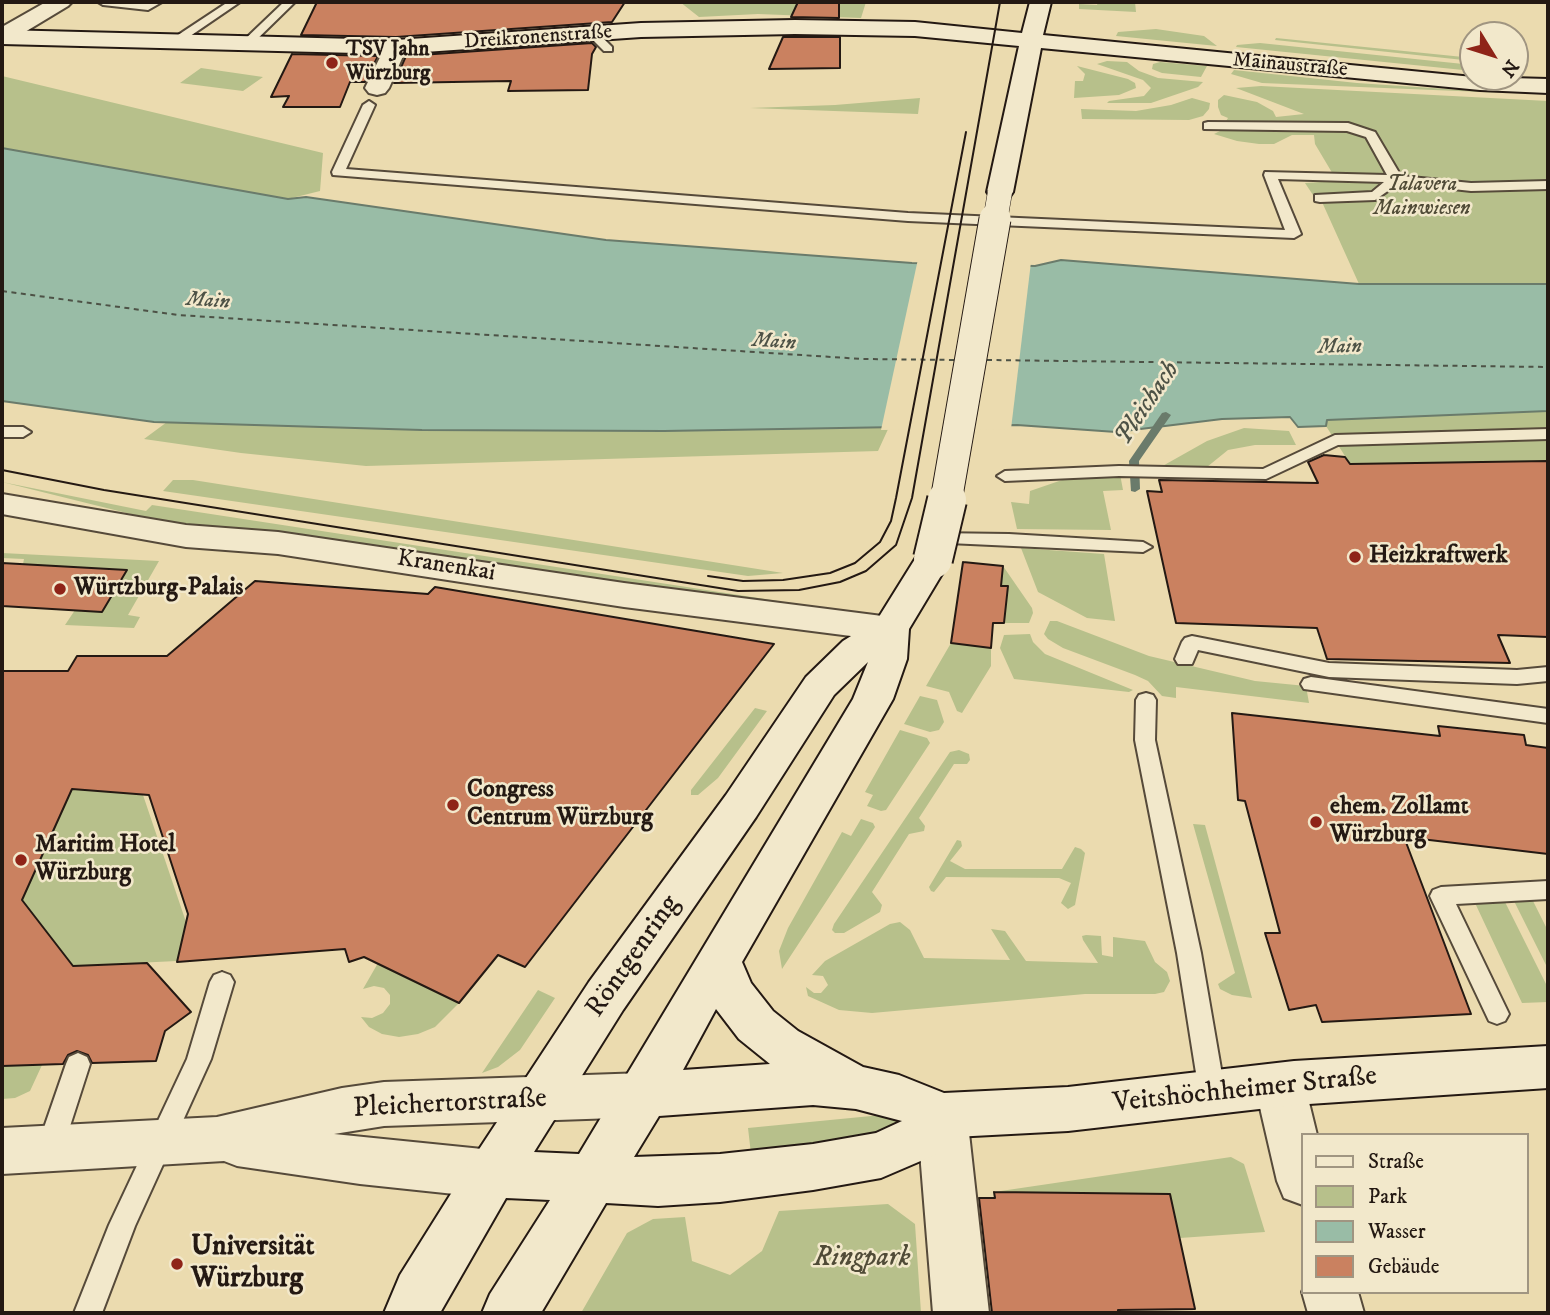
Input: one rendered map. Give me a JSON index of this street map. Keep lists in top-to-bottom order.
{
  "streets": {
    "main road": [
      "Dreikronenstraße",
      "Mainaustraße",
      "Kranenkai",
      "Röntgenring",
      "Veitshöchheimer Straße",
      "Pleichertorstraße"
    ]
  },
  "crossings": [
    ["Dreikronenstraße", "Mainaustraße"],
    ["Dreikronenstraße", "Röntgenring"],
    ["Mainaustraße", "Röntgenring"],
    ["Kranenkai", "Röntgenring"],
    ["Röntgenring", "Veitshöchheimer Straße"],
    ["Röntgenring", "Pleichertorstraße"],
    ["Veitshöchheimer Straße", "Pleichertorstraße"]
  ],
  "water": ["Main", "Pleichach"],
  "parks": ["Talavera Mainwiesen", "Ringpark"],
  "places": [
    "TSV Jahn Würzburg",
    "Heizkraftwerk",
    "Würtzburg-Palais",
    "Congress Centrum Würzburg",
    "ehem. Zollamt Würzburg",
    "Maritim Hotel Würzburg",
    "Universität Würzburg"
  ],
  "legend": [
    "Straße",
    "Park",
    "Wasser",
    "Gebäude"
  ],
  "north": "bottom right"
}
